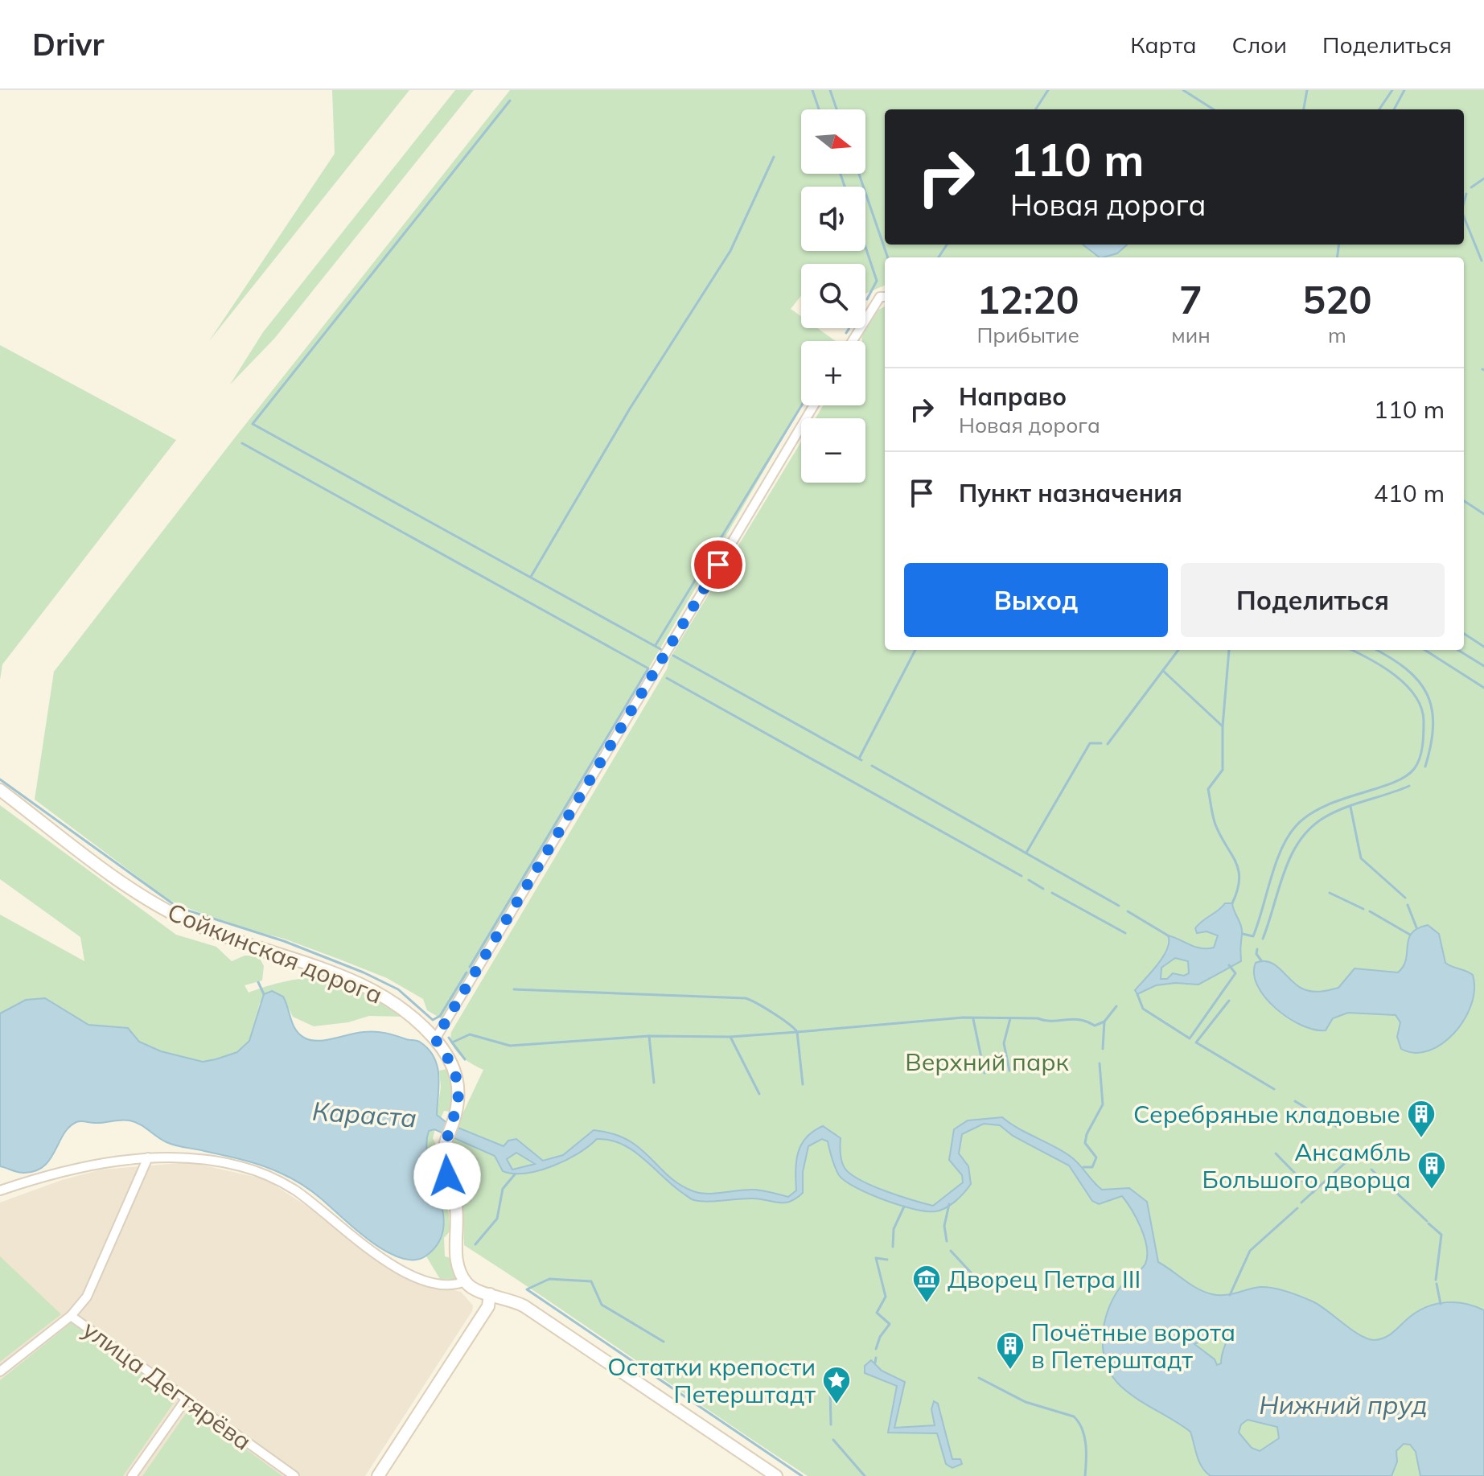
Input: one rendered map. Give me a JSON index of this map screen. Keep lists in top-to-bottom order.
{
  "streets": {
    "main road": ["Сойкинская дорога"],
    "street": ["улица Дегтярёва"]
  },
  "water": ["Караста", "Нижний пруд"],
  "parks": ["Верхний парк"],
  "places": {
    "building": ["Серебряные кладовые", "Ансамбль Большого дворца", "Почётные ворота в Петерштадт"],
    "museum": ["Дворец Петра III"],
    "place": ["Остатки крепости Петерштадт"]
  },
  "north": "right",
  "page": {
    "header": "Drivr",
    "nav": ["Карта", "Слои", "Поделиться"],
    "map_buttons": ["+", "−"],
    "turn": ["110 m", "Новая дорога"],
    "eta": [
      "12:20",
      "Прибытие",
      "7",
      "мин",
      "520",
      "m"
    ],
    "list": [
      {
        "name": "Направо",
        "note": "Новая дорога",
        "value": "110 m"
      },
      {
        "name": "Пункт назначения",
        "value": "410 m"
      }
    ],
    "buttons": ["Выход", "Поделиться"]
  }
}
